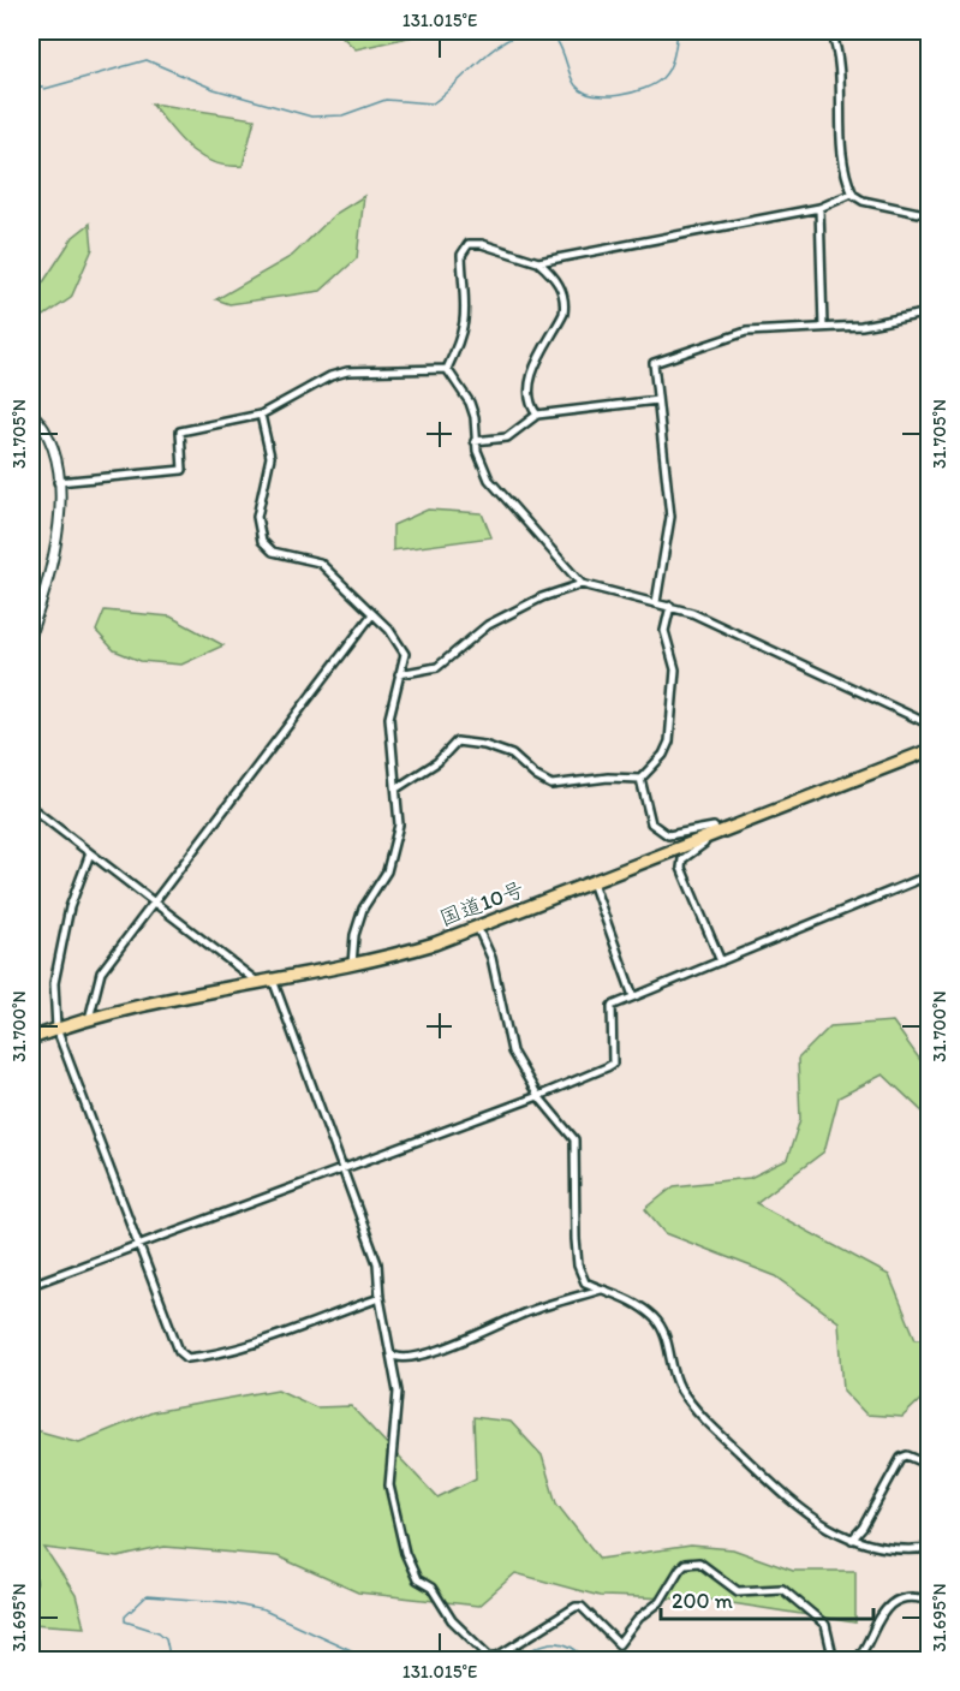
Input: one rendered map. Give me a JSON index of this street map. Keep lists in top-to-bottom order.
{
  "streets": {
    "highway": ["国道10号"]
  },
  "scale_bar": "200 m",
  "coordinates": [
    "131.015°E",
    "31.705°N",
    "31.700°N",
    "31.695°N"
  ]
}
